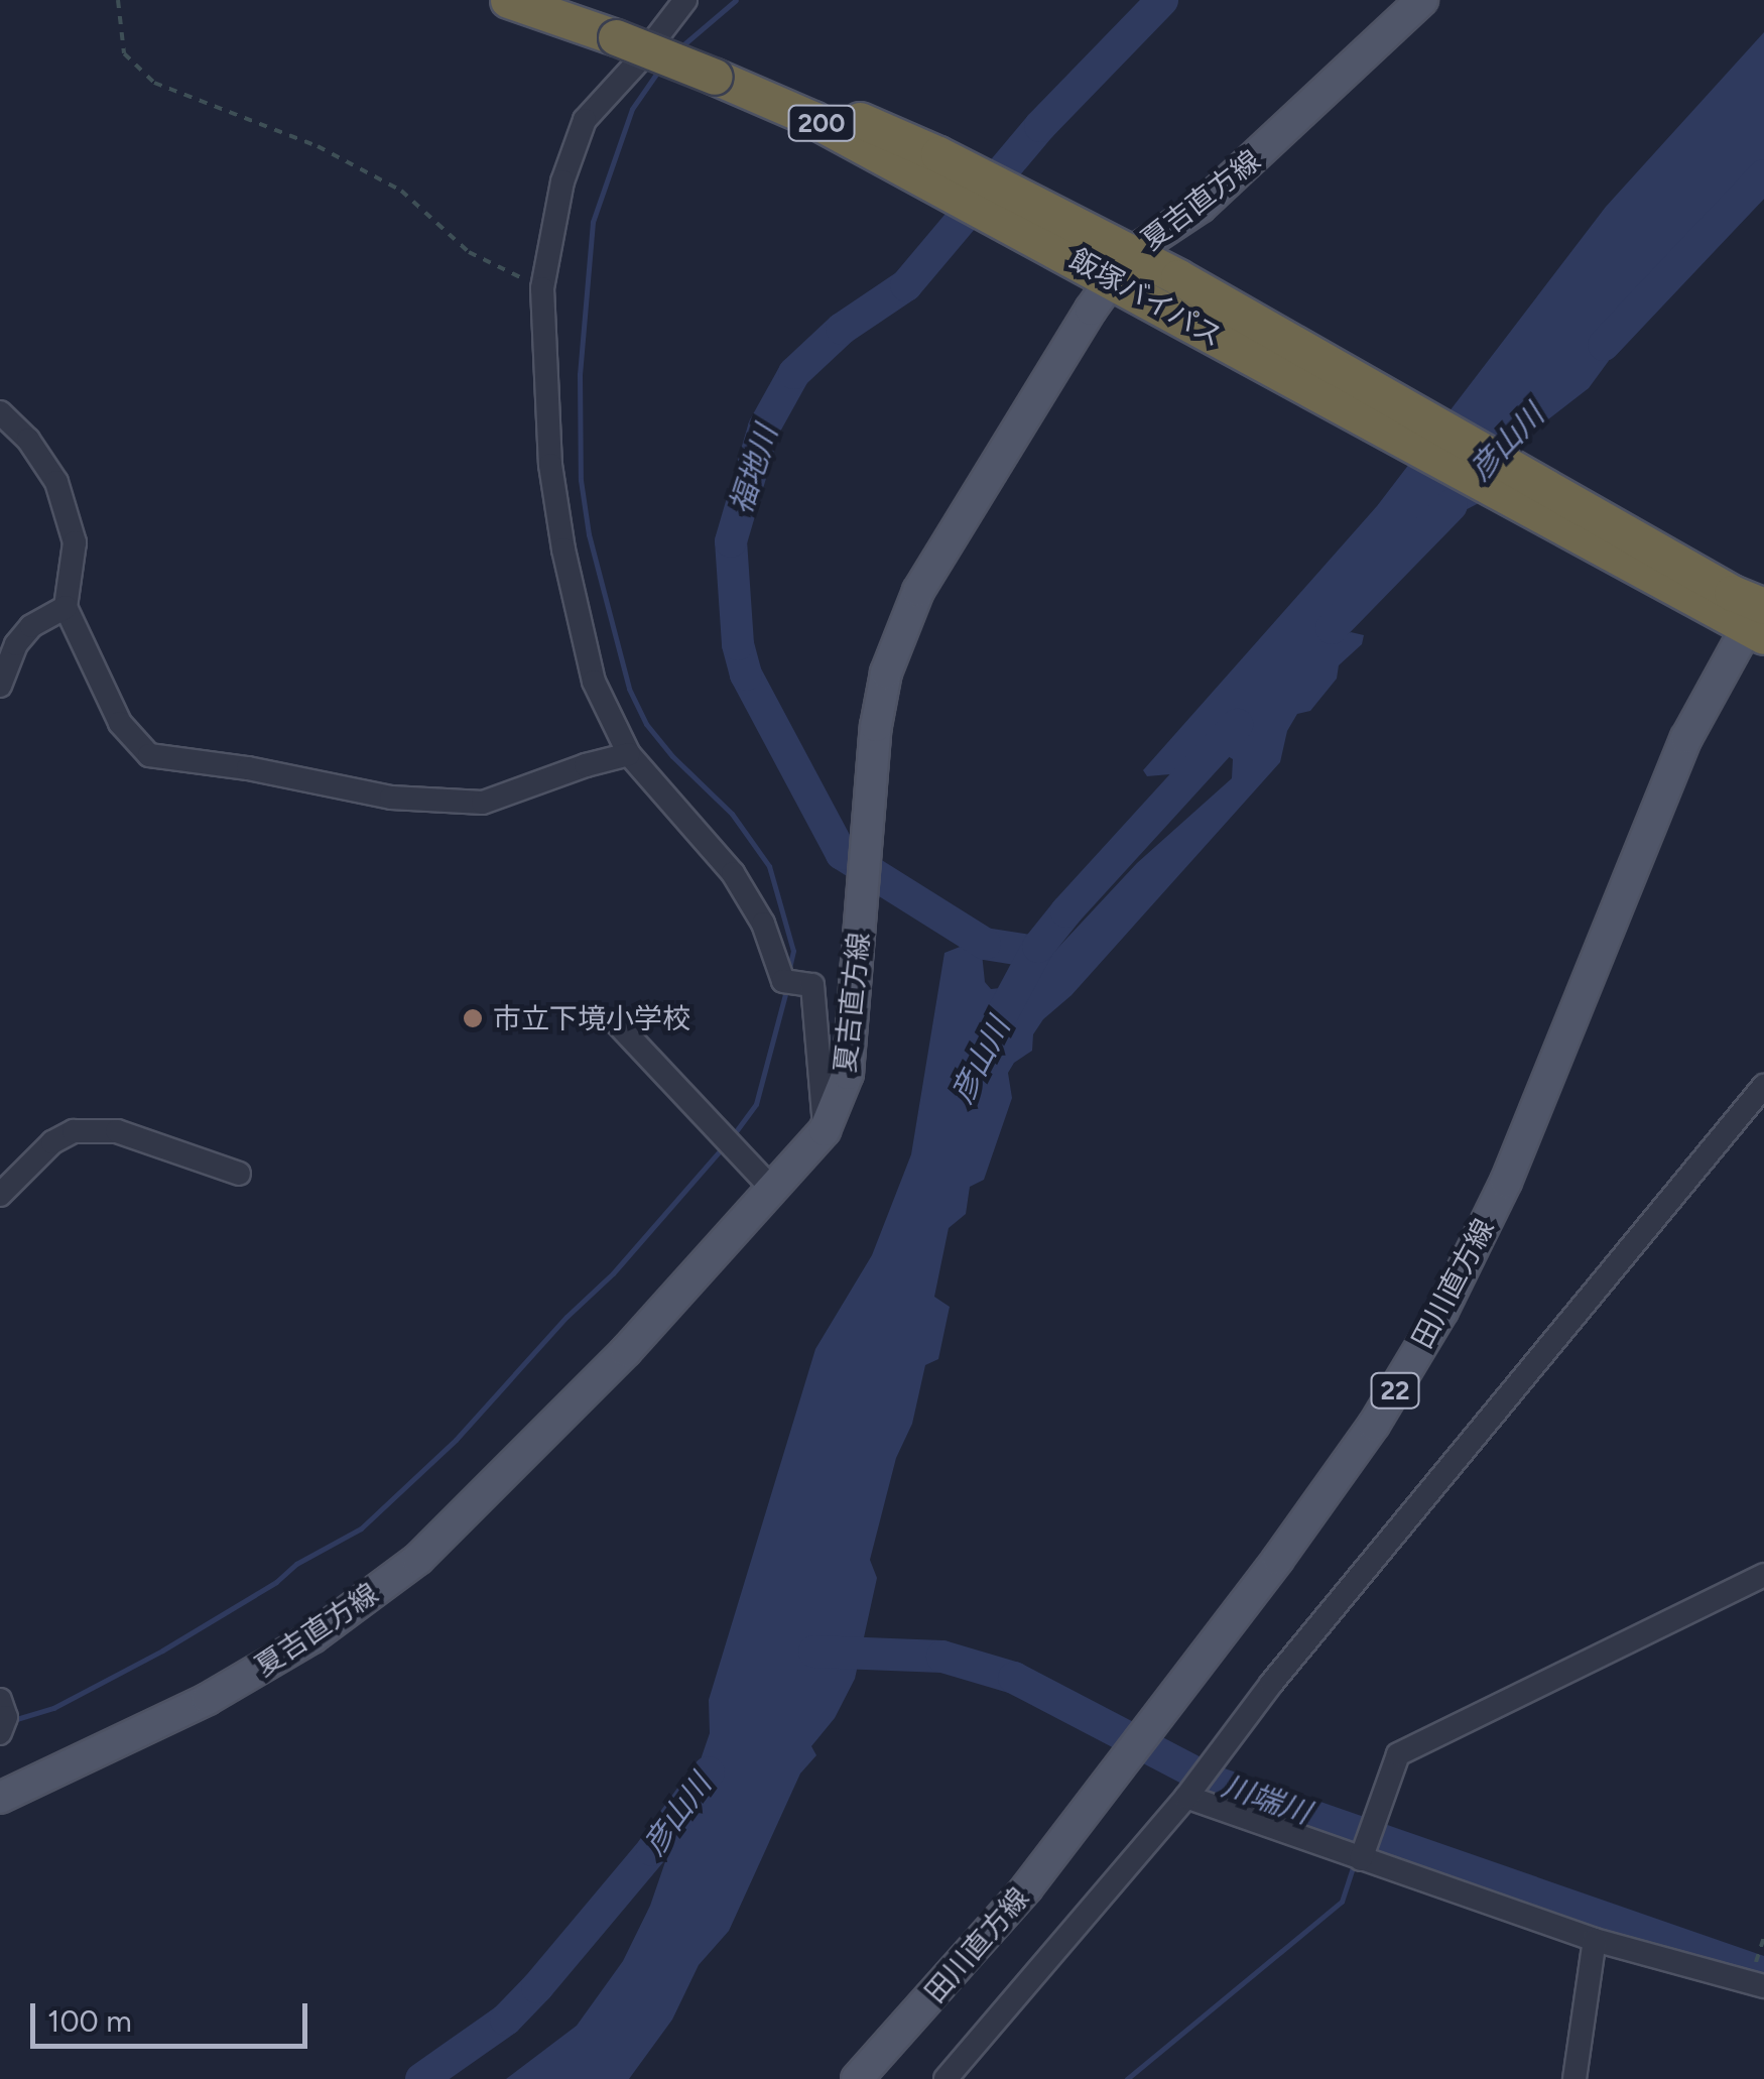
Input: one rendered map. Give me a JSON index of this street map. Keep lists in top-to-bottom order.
{
  "streets": {
    "highway": ["200"],
    "main road": ["夏吉直方線", "田川直方線", "22"]
  },
  "crossings": [
    ["200", "夏吉直方線"],
    ["200", "田川直方線"]
  ],
  "water": ["彦山川", "福地川", "川端川"],
  "places": ["市立下境小学校"],
  "scale_bar": "100 m"
}
